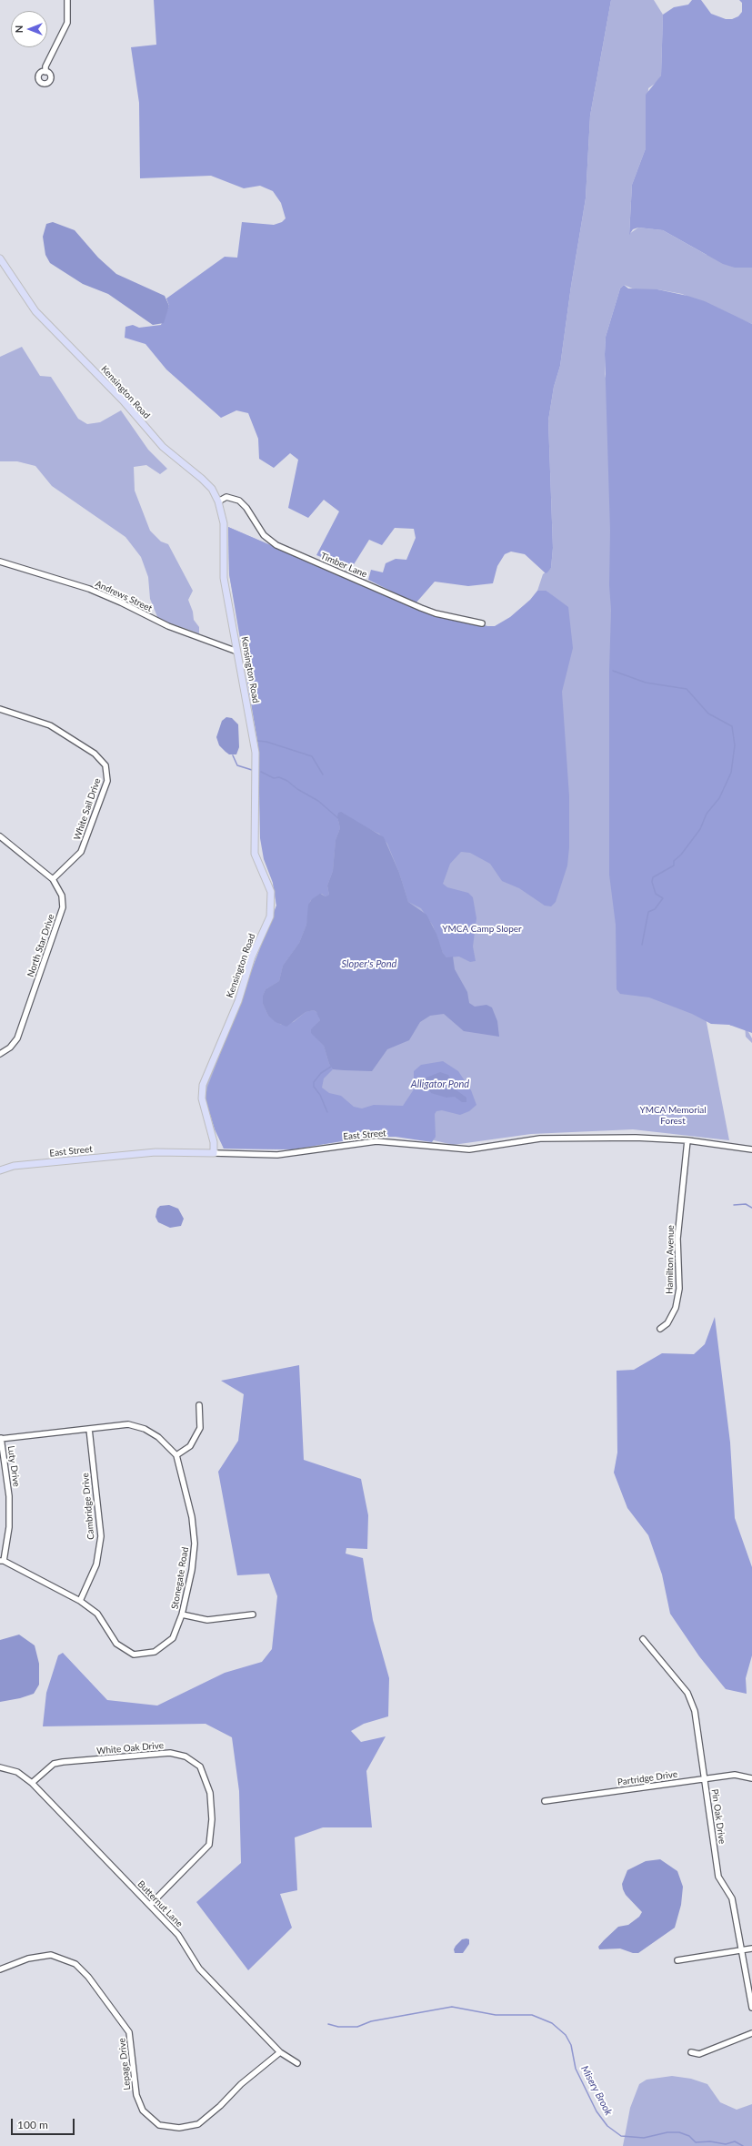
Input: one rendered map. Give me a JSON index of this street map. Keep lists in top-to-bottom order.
{
  "streets": {
    "main road": ["Kensington Road", "East Street"],
    "street": [
      "Timber Lane",
      "Andrews Street",
      "White Sail Drive",
      "North Star Drive",
      "Hamilton Avenue",
      "Luty Drive",
      "Cambridge Drive",
      "Stonegate Road",
      "White Oak Drive",
      "Partridge Drive",
      "Pin Oak Drive",
      "Butternut Lane",
      "Lepage Drive"
    ]
  },
  "crossings": [
    ["Kensington Road", "Timber Lane"],
    ["Kensington Road", "Andrews Street"],
    ["Kensington Road", "East Street"],
    ["White Sail Drive", "North Star Drive"],
    ["East Street", "Hamilton Avenue"],
    ["Luty Drive", "Stonegate Road"],
    ["Cambridge Drive", "Stonegate Road"],
    ["White Oak Drive", "Butternut Lane"],
    ["Partridge Drive", "Pin Oak Drive"],
    ["Butternut Lane", "Lepage Drive"]
  ],
  "water": ["Sloper's Pond", "Alligator Pond", "Misery Brook"],
  "parks": ["YMCA Camp Sloper", "YMCA Memorial Forest"],
  "scale_bar": "100 m",
  "north": "left"
}
